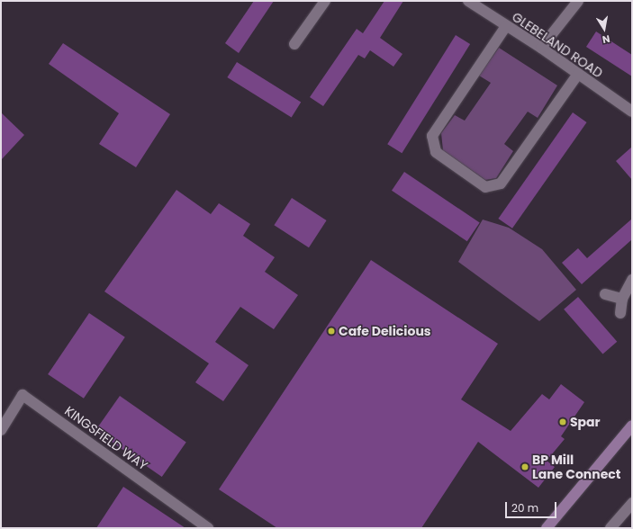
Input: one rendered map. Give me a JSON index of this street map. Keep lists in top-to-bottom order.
{
  "streets": {
    "street": ["GLEBELAND ROAD", "KINGSFIELD WAY"]
  },
  "places": ["Cafe Delicious", "Spar", "BP Mill Lane Connect"],
  "scale_bar": "20 m",
  "north": "bottom"
}
